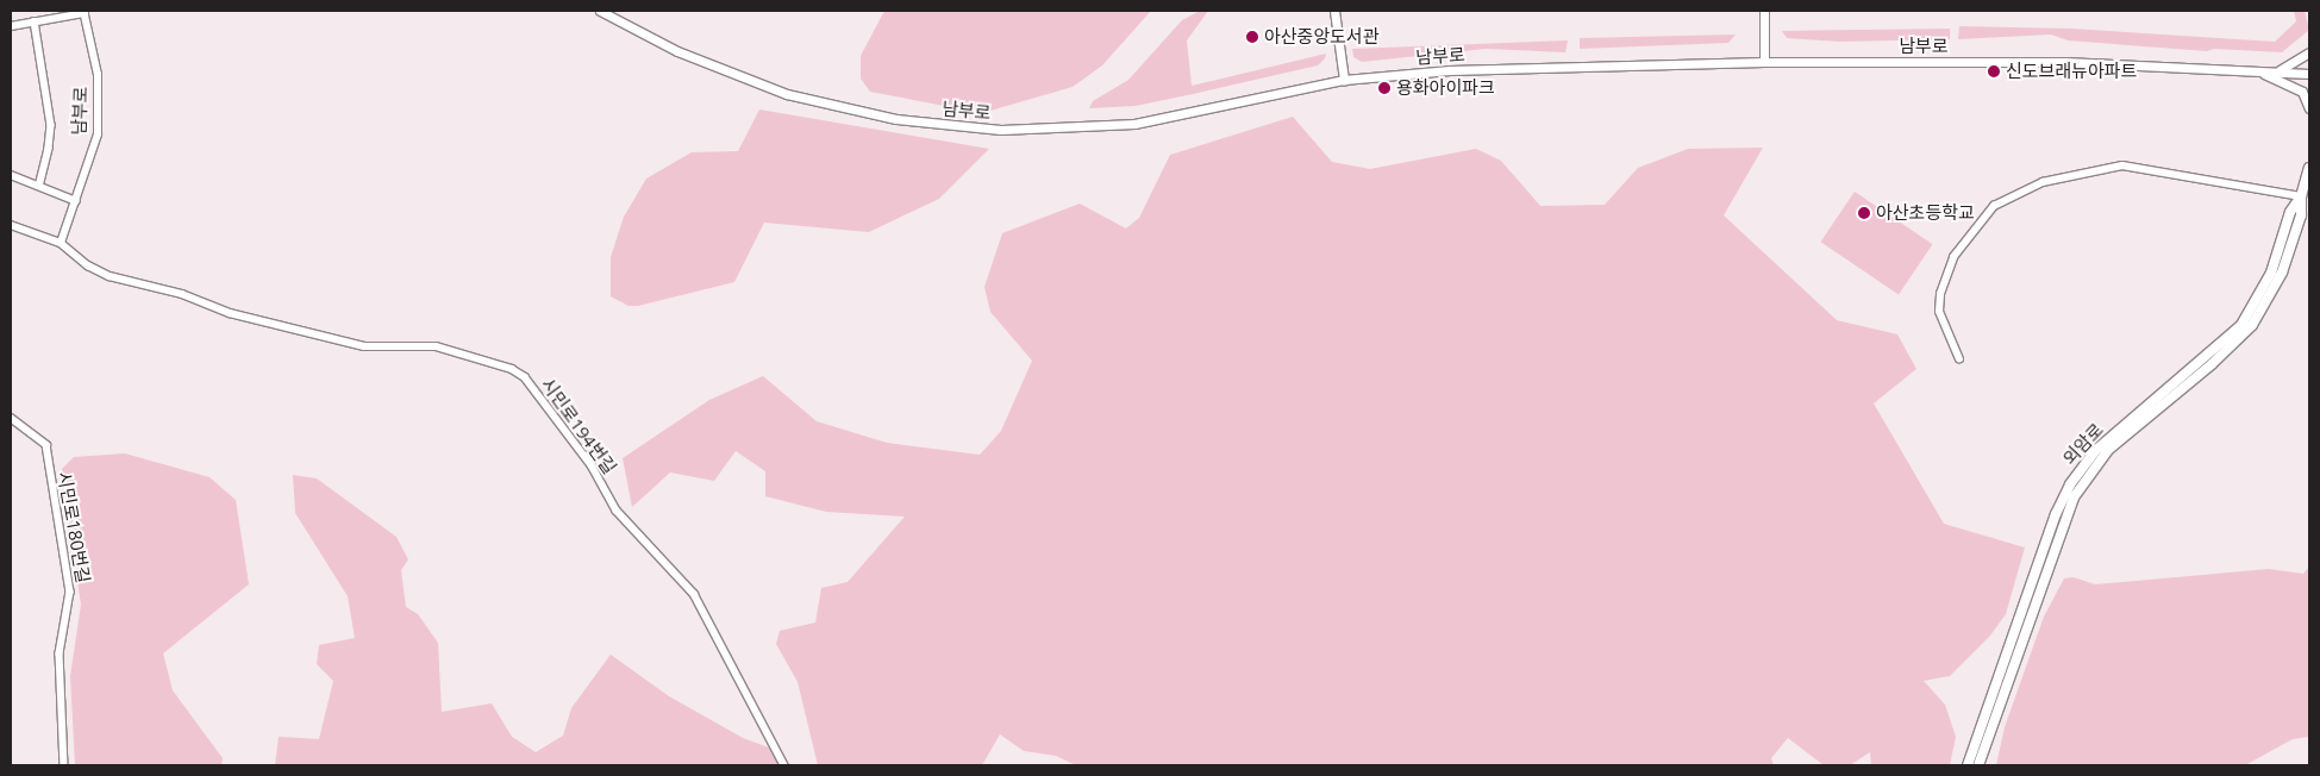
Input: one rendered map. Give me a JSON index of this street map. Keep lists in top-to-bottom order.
{
  "streets": {
    "main road": ["외암로"],
    "street": ["남부로", "시민로194번길", "시민로180번길"]
  },
  "crossings": [
    ["남부로", "시민로194번길"]
  ],
  "places": [
    "아산중앙도서관",
    "신도브래뉴아파트",
    "용화아이파크",
    "아산초등학교"
  ]
}
